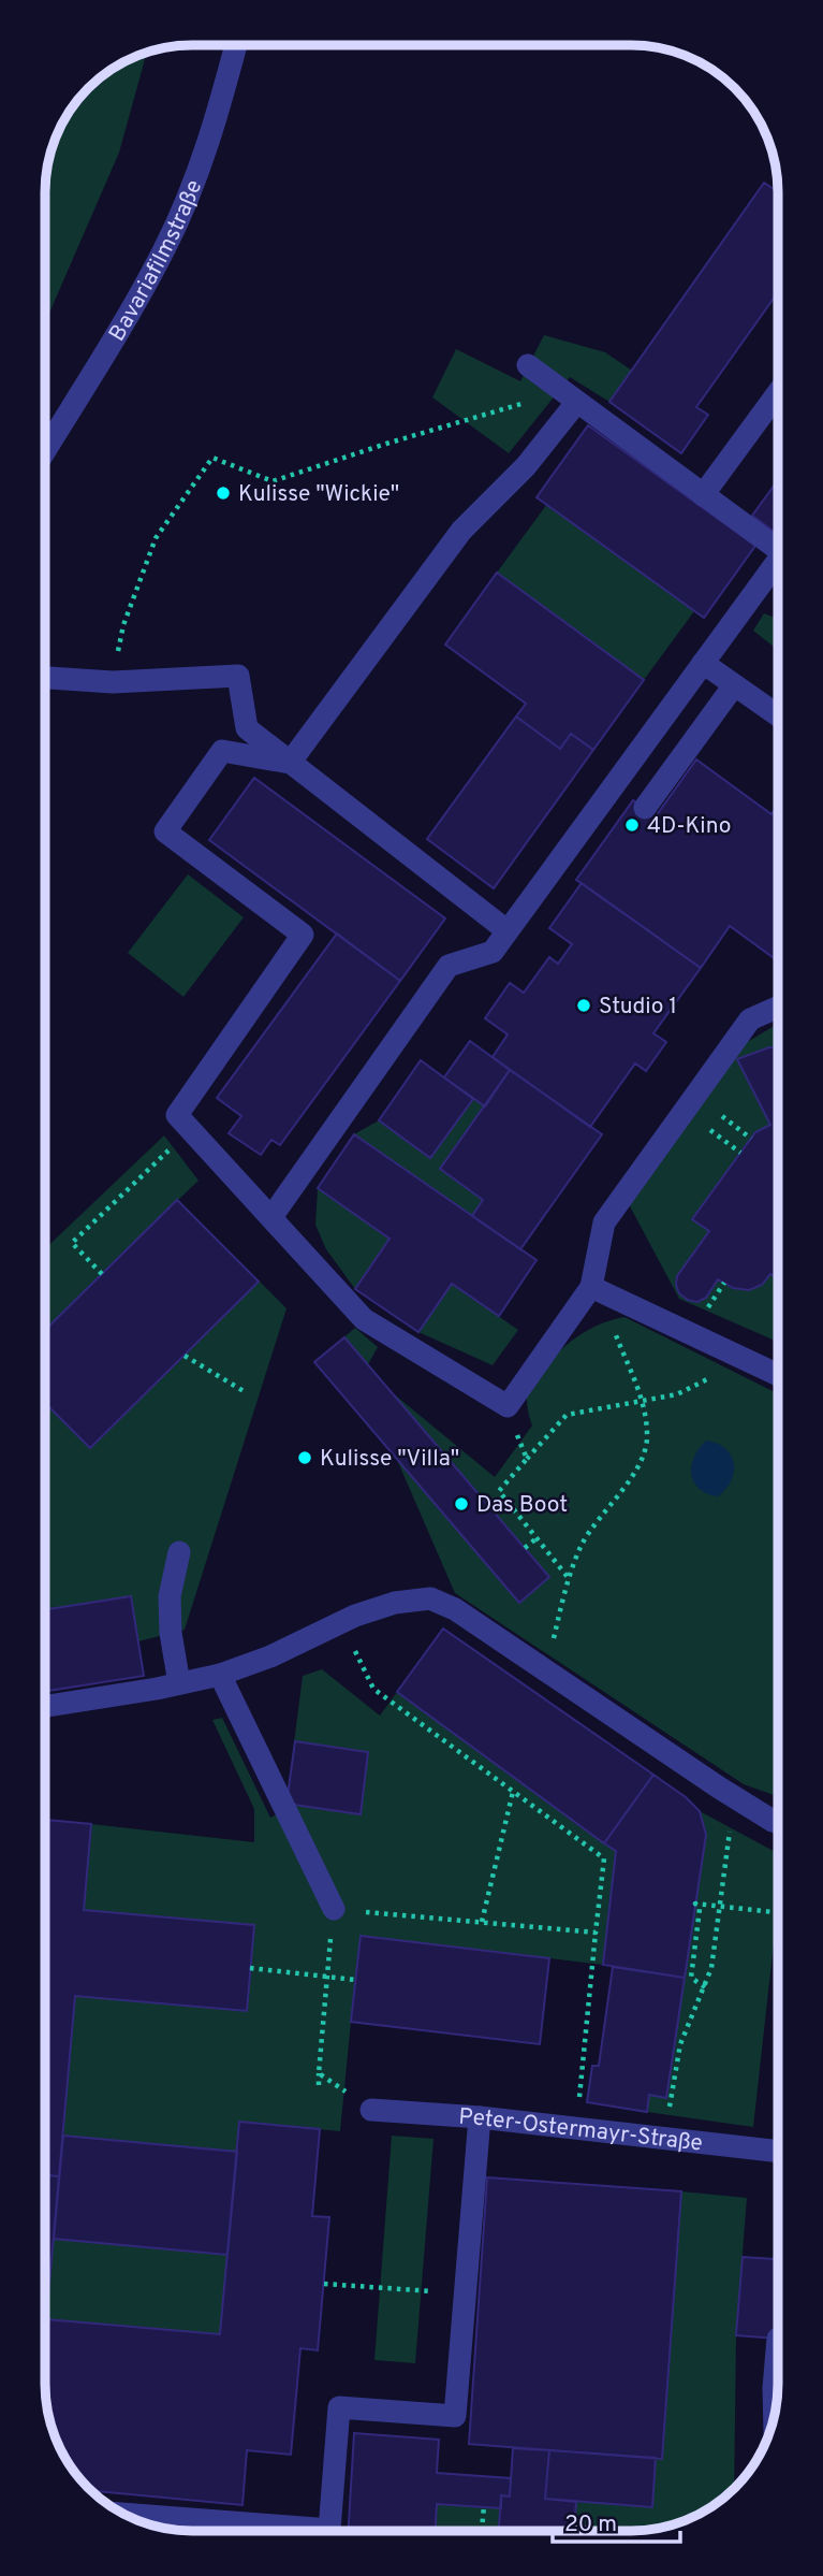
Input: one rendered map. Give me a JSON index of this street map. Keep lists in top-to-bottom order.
{
  "streets": {
    "street": ["Bavariafilmstraße", "Peter-Ostermayr-Straße"]
  },
  "places": [
    "Kulisse \"Wickie\"",
    "4D-Kino",
    "Studio 1",
    "Kulisse \"Villa\"",
    "Das Boot"
  ],
  "scale_bar": "20 m"
}
